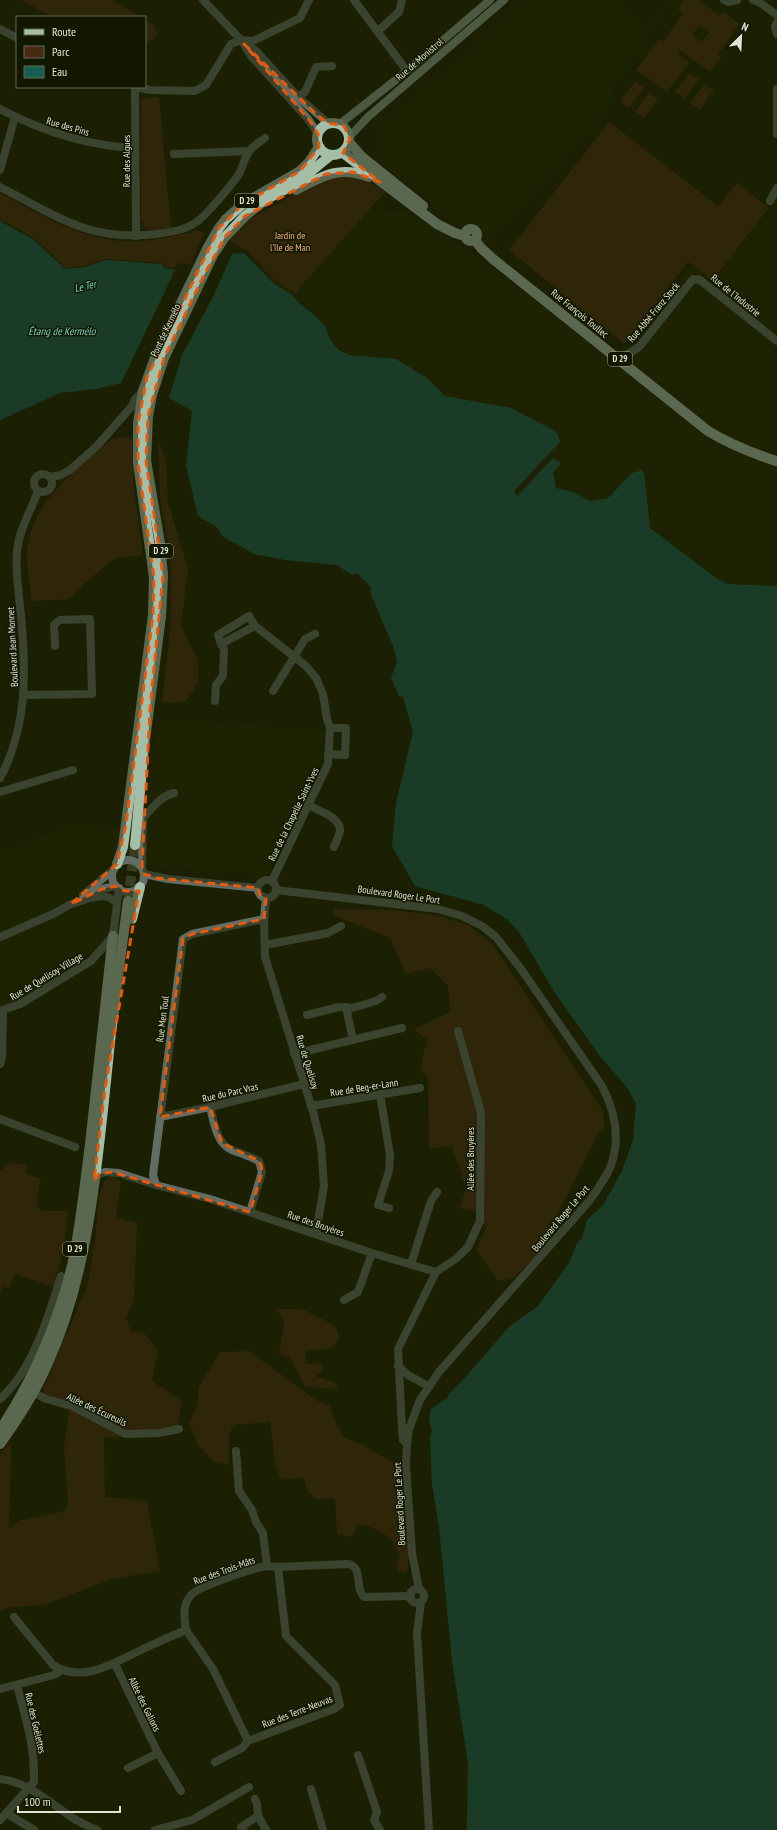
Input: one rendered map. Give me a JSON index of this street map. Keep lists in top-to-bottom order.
{
  "streets": {
    "main road": [
      "Rue de Monistrol",
      "D 29",
      "Rue François Toullec",
      "Pont de Kermélo"
    ],
    "street": [
      "Rue des Pins",
      "Rue des Algues",
      "Rue de l'Industrie",
      "Rue Abbé Franz Stock",
      "Boulevard Jean Monnet",
      "Rue de la Chapelle Saint-Yves",
      "Boulevard Roger Le Port",
      "Rue de Quelisoy-Village",
      "Rue Men Toul",
      "Rue de Quelisoy",
      "Rue de Beg-er-Lann",
      "Rue du Parc Vras",
      "Allée des Bruyères",
      "Rue des Bruyères",
      "Allée des Écureuils",
      "Rue des Trois-Mâts",
      "Allée des Galions",
      "Rue des Terre-Neuvas",
      "Rue des Goëlettes"
    ]
  },
  "crossings": [
    ["Rue de Monistrol", "D 29"],
    ["Rue des Pins", "Rue des Algues"],
    ["D 29", "Pont de Kermélo"],
    ["D 29", "Rue des Bruyères"],
    ["D 29", "Allée des Écureuils"],
    ["Rue de l'Industrie", "Rue Abbé Franz Stock"],
    ["Rue Abbé Franz Stock", "Rue François Toullec"],
    ["Rue de la Chapelle Saint-Yves", "Boulevard Roger Le Port"],
    ["Rue de la Chapelle Saint-Yves", "Rue de Quelisoy"],
    ["Boulevard Roger Le Port", "Rue de Quelisoy"],
    ["Boulevard Roger Le Port", "Rue des Trois-Mâts"],
    ["Rue Men Toul", "Rue de Quelisoy"],
    ["Rue Men Toul", "Rue du Parc Vras"],
    ["Rue Men Toul", "Rue des Bruyères"],
    ["Rue de Quelisoy", "Rue de Beg-er-Lann"],
    ["Rue de Quelisoy", "Rue du Parc Vras"],
    ["Rue de Quelisoy", "Rue des Bruyères"],
    ["Allée des Bruyères", "Rue des Bruyères"],
    ["Rue des Trois-Mâts", "Rue des Terre-Neuvas"]
  ],
  "water": ["Le Ter", "Étang de Kermélo"],
  "parks": ["Jardin de l'île de Man"],
  "legend": ["Route", "Parc", "Eau"],
  "scale_bar": "100 m",
  "north": "top right"
}
